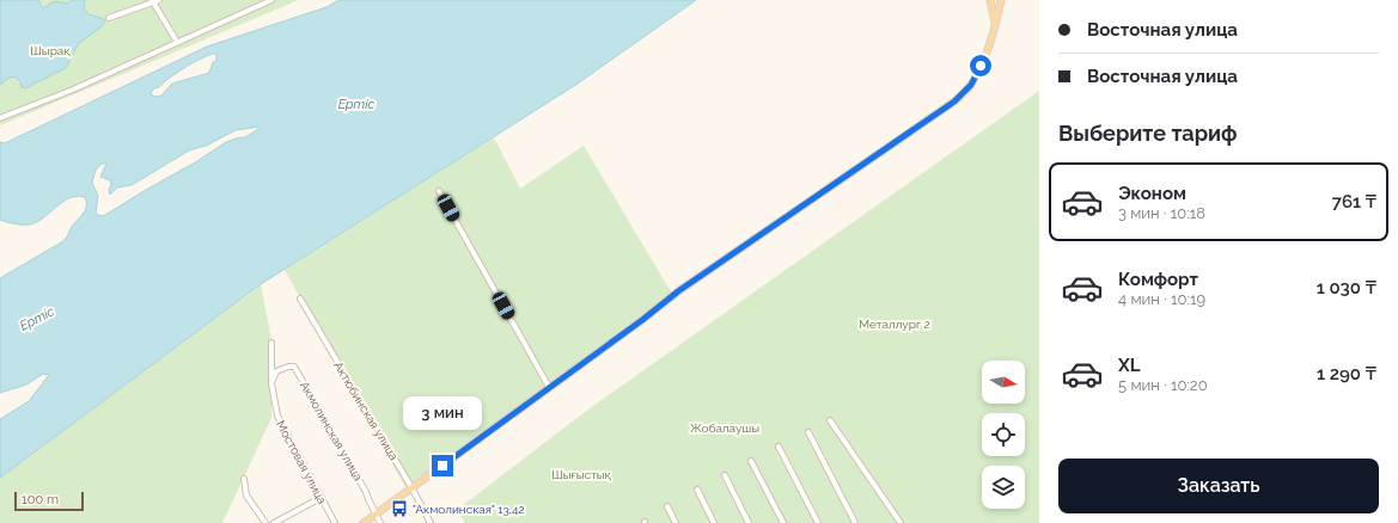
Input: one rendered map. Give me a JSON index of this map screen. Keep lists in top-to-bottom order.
{
  "streets": {
    "street": ["Актюбинская улица", "Акмолинская улица", "Мостовая улица"]
  },
  "crossings": [
    ["Акмолинская улица", "Мостовая улица"]
  ],
  "water": ["Ертіс"],
  "parks": [
    "Шырақ",
    "Металлург 2",
    "Жобалаушы",
    "Шығыстық"
  ],
  "places": {
    "bus stop": ["\"Акмолинская\" 13,42"]
  },
  "scale_bar": "100 m",
  "north": "right",
  "page": {
    "banner": ["Восточная улица", "Восточная улица"],
    "heading": "Выберите тариф",
    "list": [
      {
        "name": "Эконом",
        "note": "3 мин · 10:18",
        "value": "761 ₸"
      },
      {
        "name": "Комфорт",
        "note": "4 мин · 10:19",
        "value": "1 030 ₸"
      },
      {
        "name": "XL",
        "note": "5 мин · 10:20",
        "value": "1 290 ₸"
      }
    ],
    "bubble": "3 мин",
    "buttons": "Заказать",
    "scale": "100 m"
  }
}
